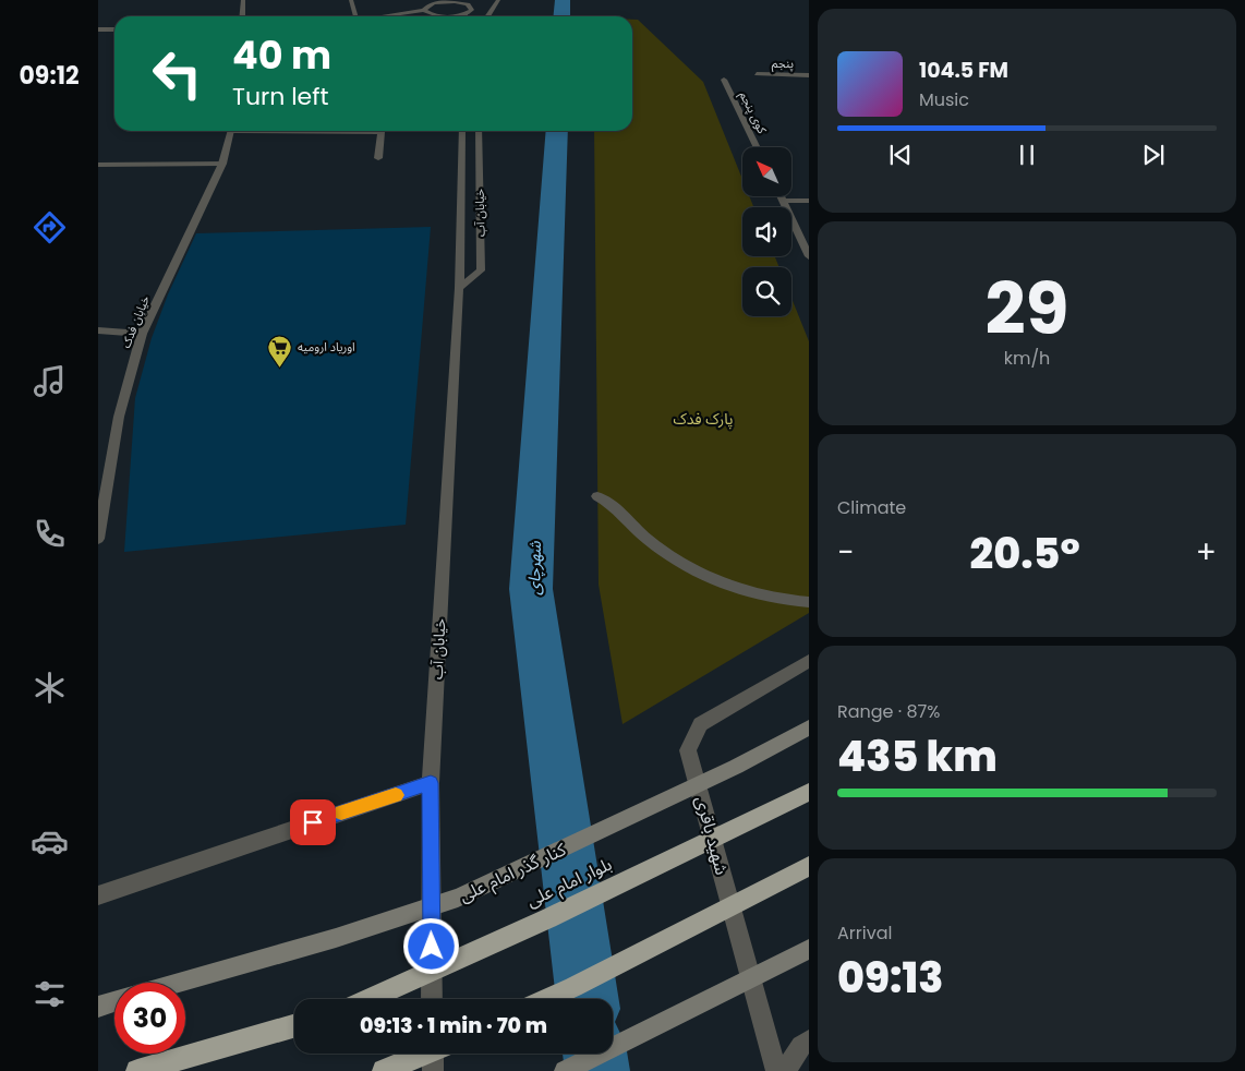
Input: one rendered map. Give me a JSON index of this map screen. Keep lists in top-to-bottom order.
{
  "streets": {
    "highway": ["بلوار امام علی"],
    "main road": ["کنار گذر امام علی"],
    "street": [
      "پنجم",
      "کوی پنجم",
      "خیابان آب",
      "خیابان فدک",
      "شهید باقری"
    ]
  },
  "water": ["شهرچای"],
  "parks": ["پارک فدک"],
  "places": {
    "supermarket": ["اوریاد ارومیه"]
  },
  "north": "top left",
  "page": {
    "tabs": "09:12",
    "turn": ["40 m", "Turn left"],
    "song": ["104.5 FM", "Music"],
    "tile": [
      ["29", "km/h"],
      "Climate",
      ["Range · 87%", "435 km"],
      ["Arrival", "09:13"]
    ],
    "heat": ["−", "20.5°", "+"],
    "limit": "30",
    "trip": "09:13 · 1 min · 70 m"
  }
}
